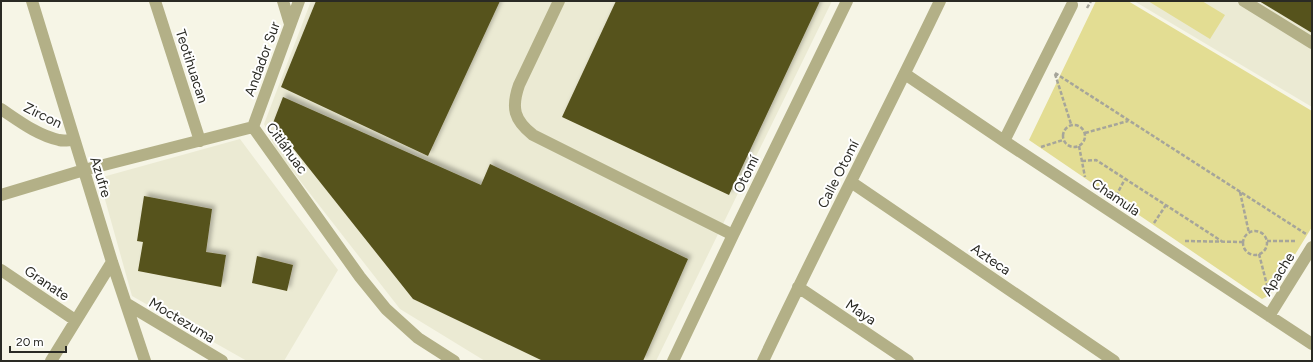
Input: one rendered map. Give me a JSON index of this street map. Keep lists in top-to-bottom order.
{
  "streets": {
    "street": [
      "Andador Sur",
      "Teotihuacan",
      "Zircon",
      "Citláhuac",
      "Otomí",
      "Calle Otomí",
      "Azufre",
      "Chamula",
      "Azteca",
      "Apache",
      "Granate",
      "Maya",
      "Moctezuma"
    ]
  },
  "crossings": [
    ["Andador Sur", "Citláhuac"],
    ["Teotihuacan", "Citláhuac"],
    ["Zircon", "Azufre"],
    ["Citláhuac", "Azufre"],
    ["Calle Otomí", "Chamula"],
    ["Calle Otomí", "Azteca"],
    ["Calle Otomí", "Maya"],
    ["Azufre", "Moctezuma"],
    ["Chamula", "Apache"]
  ],
  "scale_bar": "20 m"
}
